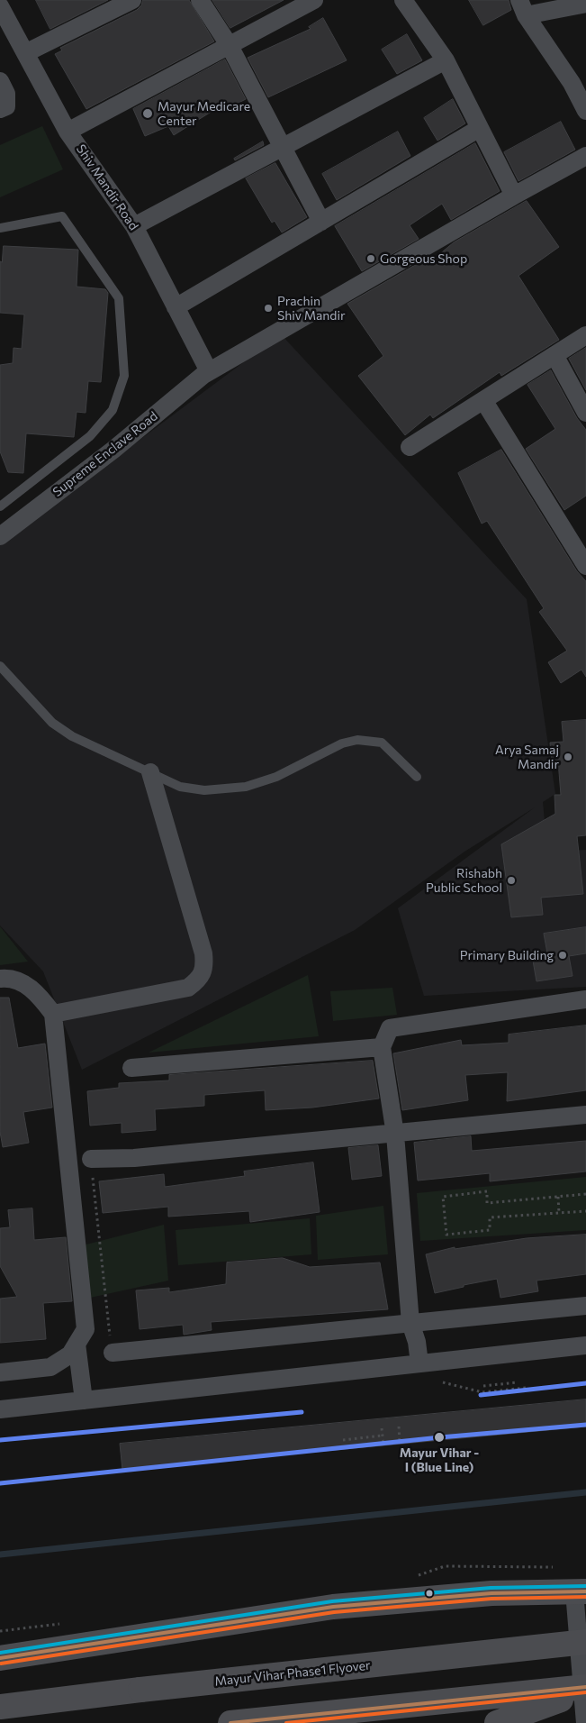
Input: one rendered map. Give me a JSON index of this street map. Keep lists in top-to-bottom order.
{
  "streets": {
    "highway": ["Mayur Vihar Phase1 Flyover"],
    "street": ["Shiv Mandir Road", "Supreme Enclave Road"]
  },
  "crossings": [
    ["Shiv Mandir Road", "Supreme Enclave Road"]
  ],
  "places": [
    "Mayur Medicare Center",
    "Gorgeous Shop",
    "Prachin Shiv Mandir",
    "Arya Samaj Mandir",
    "Rishabh Public School",
    "Primary Building",
    "Mayur Vihar - I (Blue Line)"
  ]
}
